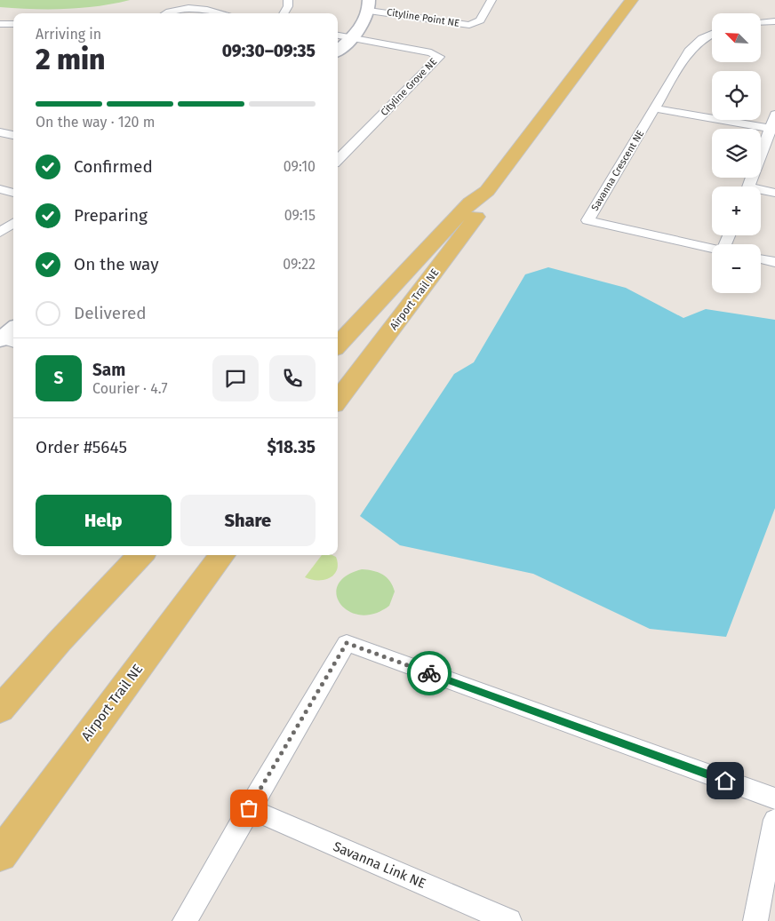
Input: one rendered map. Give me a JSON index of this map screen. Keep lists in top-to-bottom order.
{
  "streets": {
    "main road": ["Airport Trail NE"],
    "street": [
      "Cityline Point NE",
      "Cityline Grove NE",
      "Savanna Crescent NE",
      "Savanna Link NE"
    ]
  },
  "north": "top left",
  "page": {
    "map_buttons": ["+", "−"],
    "heading": ["2 min", "Arriving in", "09:30–09:35"],
    "panel": [
      "Sam",
      "Courier · 4.7",
      "Order #5645",
      "$18.35"
    ],
    "bar": "On the way · 120 m",
    "list": [
      ["Confirmed", "09:10"],
      ["Preparing", "09:15"],
      ["On the way", "09:22"],
      "Delivered"
    ],
    "round": "S",
    "buttons": ["Help", "Share"]
  }
}
